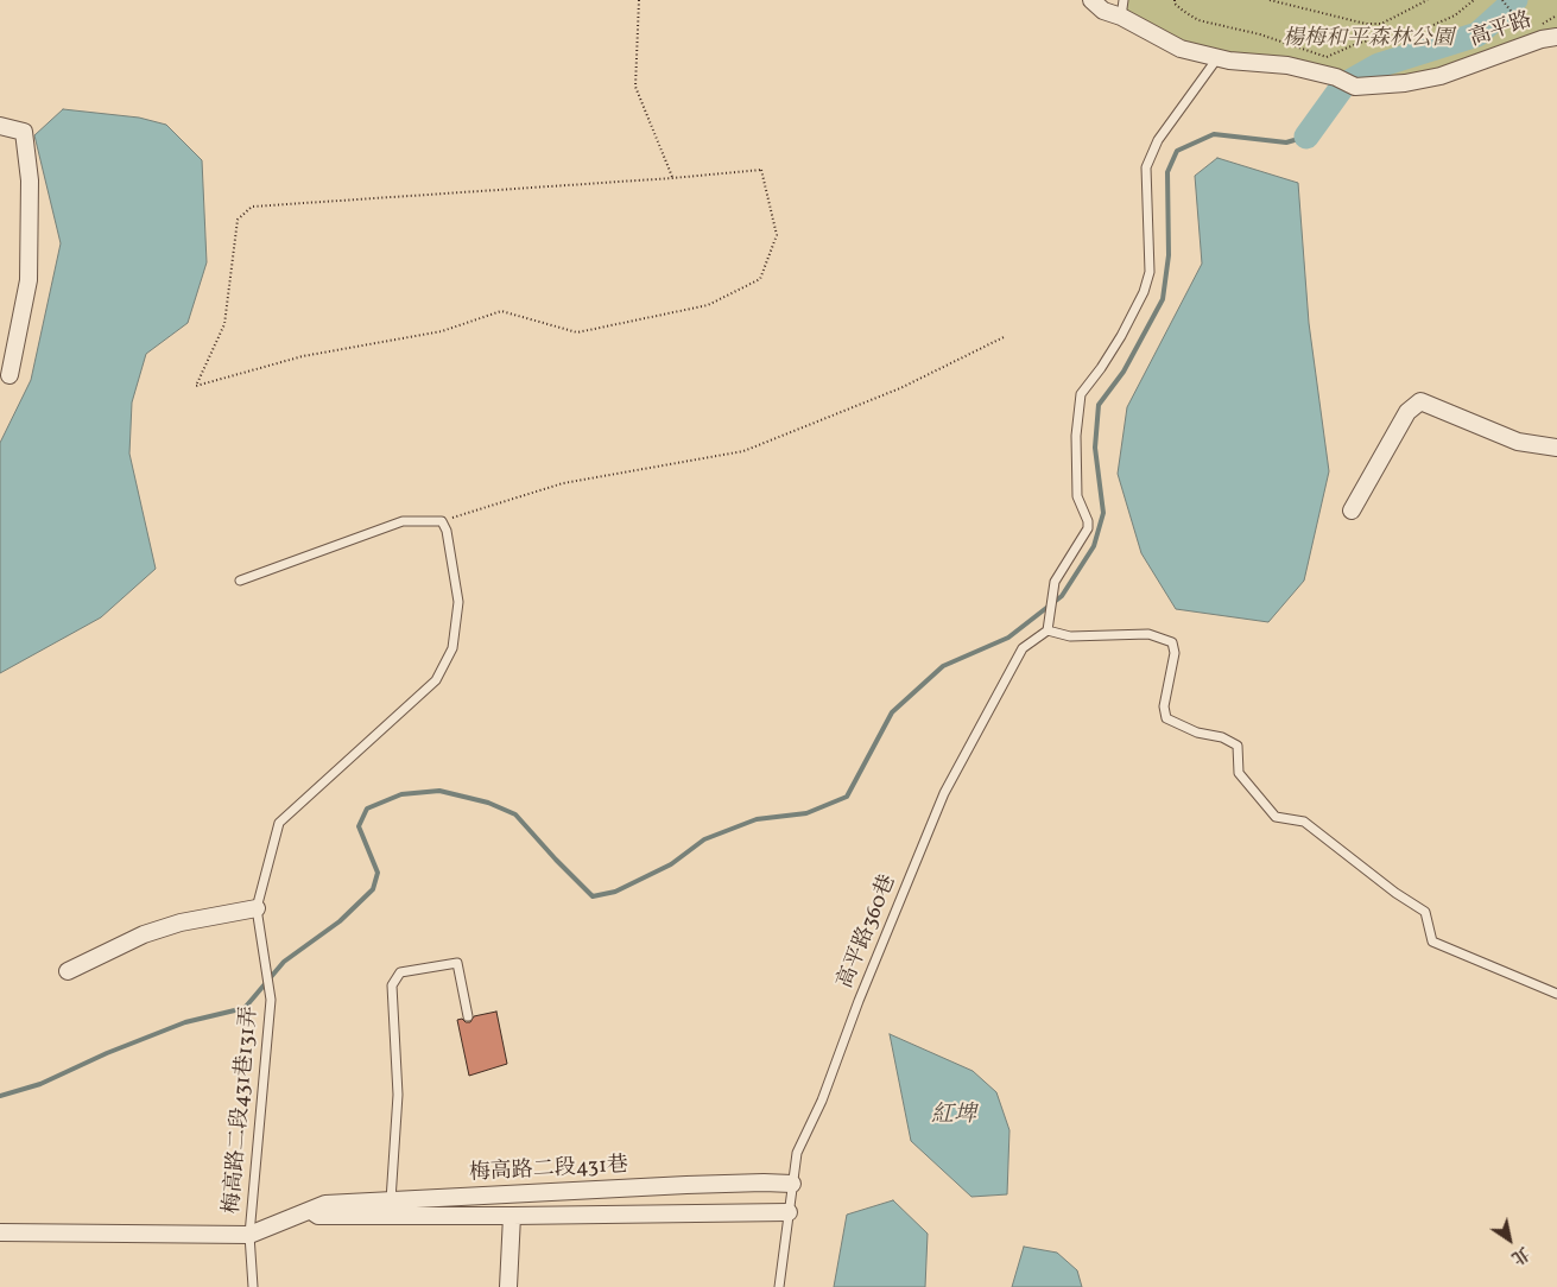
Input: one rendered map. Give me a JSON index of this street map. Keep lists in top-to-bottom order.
{
  "streets": {
    "street": ["高平路", "梅高路二段431巷"],
    "lane": ["高平路360巷", "梅高路二段431巷131弄"]
  },
  "crossings": [
    ["高平路360巷", "梅高路二段431巷"],
    ["梅高路二段431巷131弄", "梅高路二段431巷"]
  ],
  "water": ["紅埤"],
  "parks": ["楊梅和平森林公園"],
  "north": "bottom right"
}
